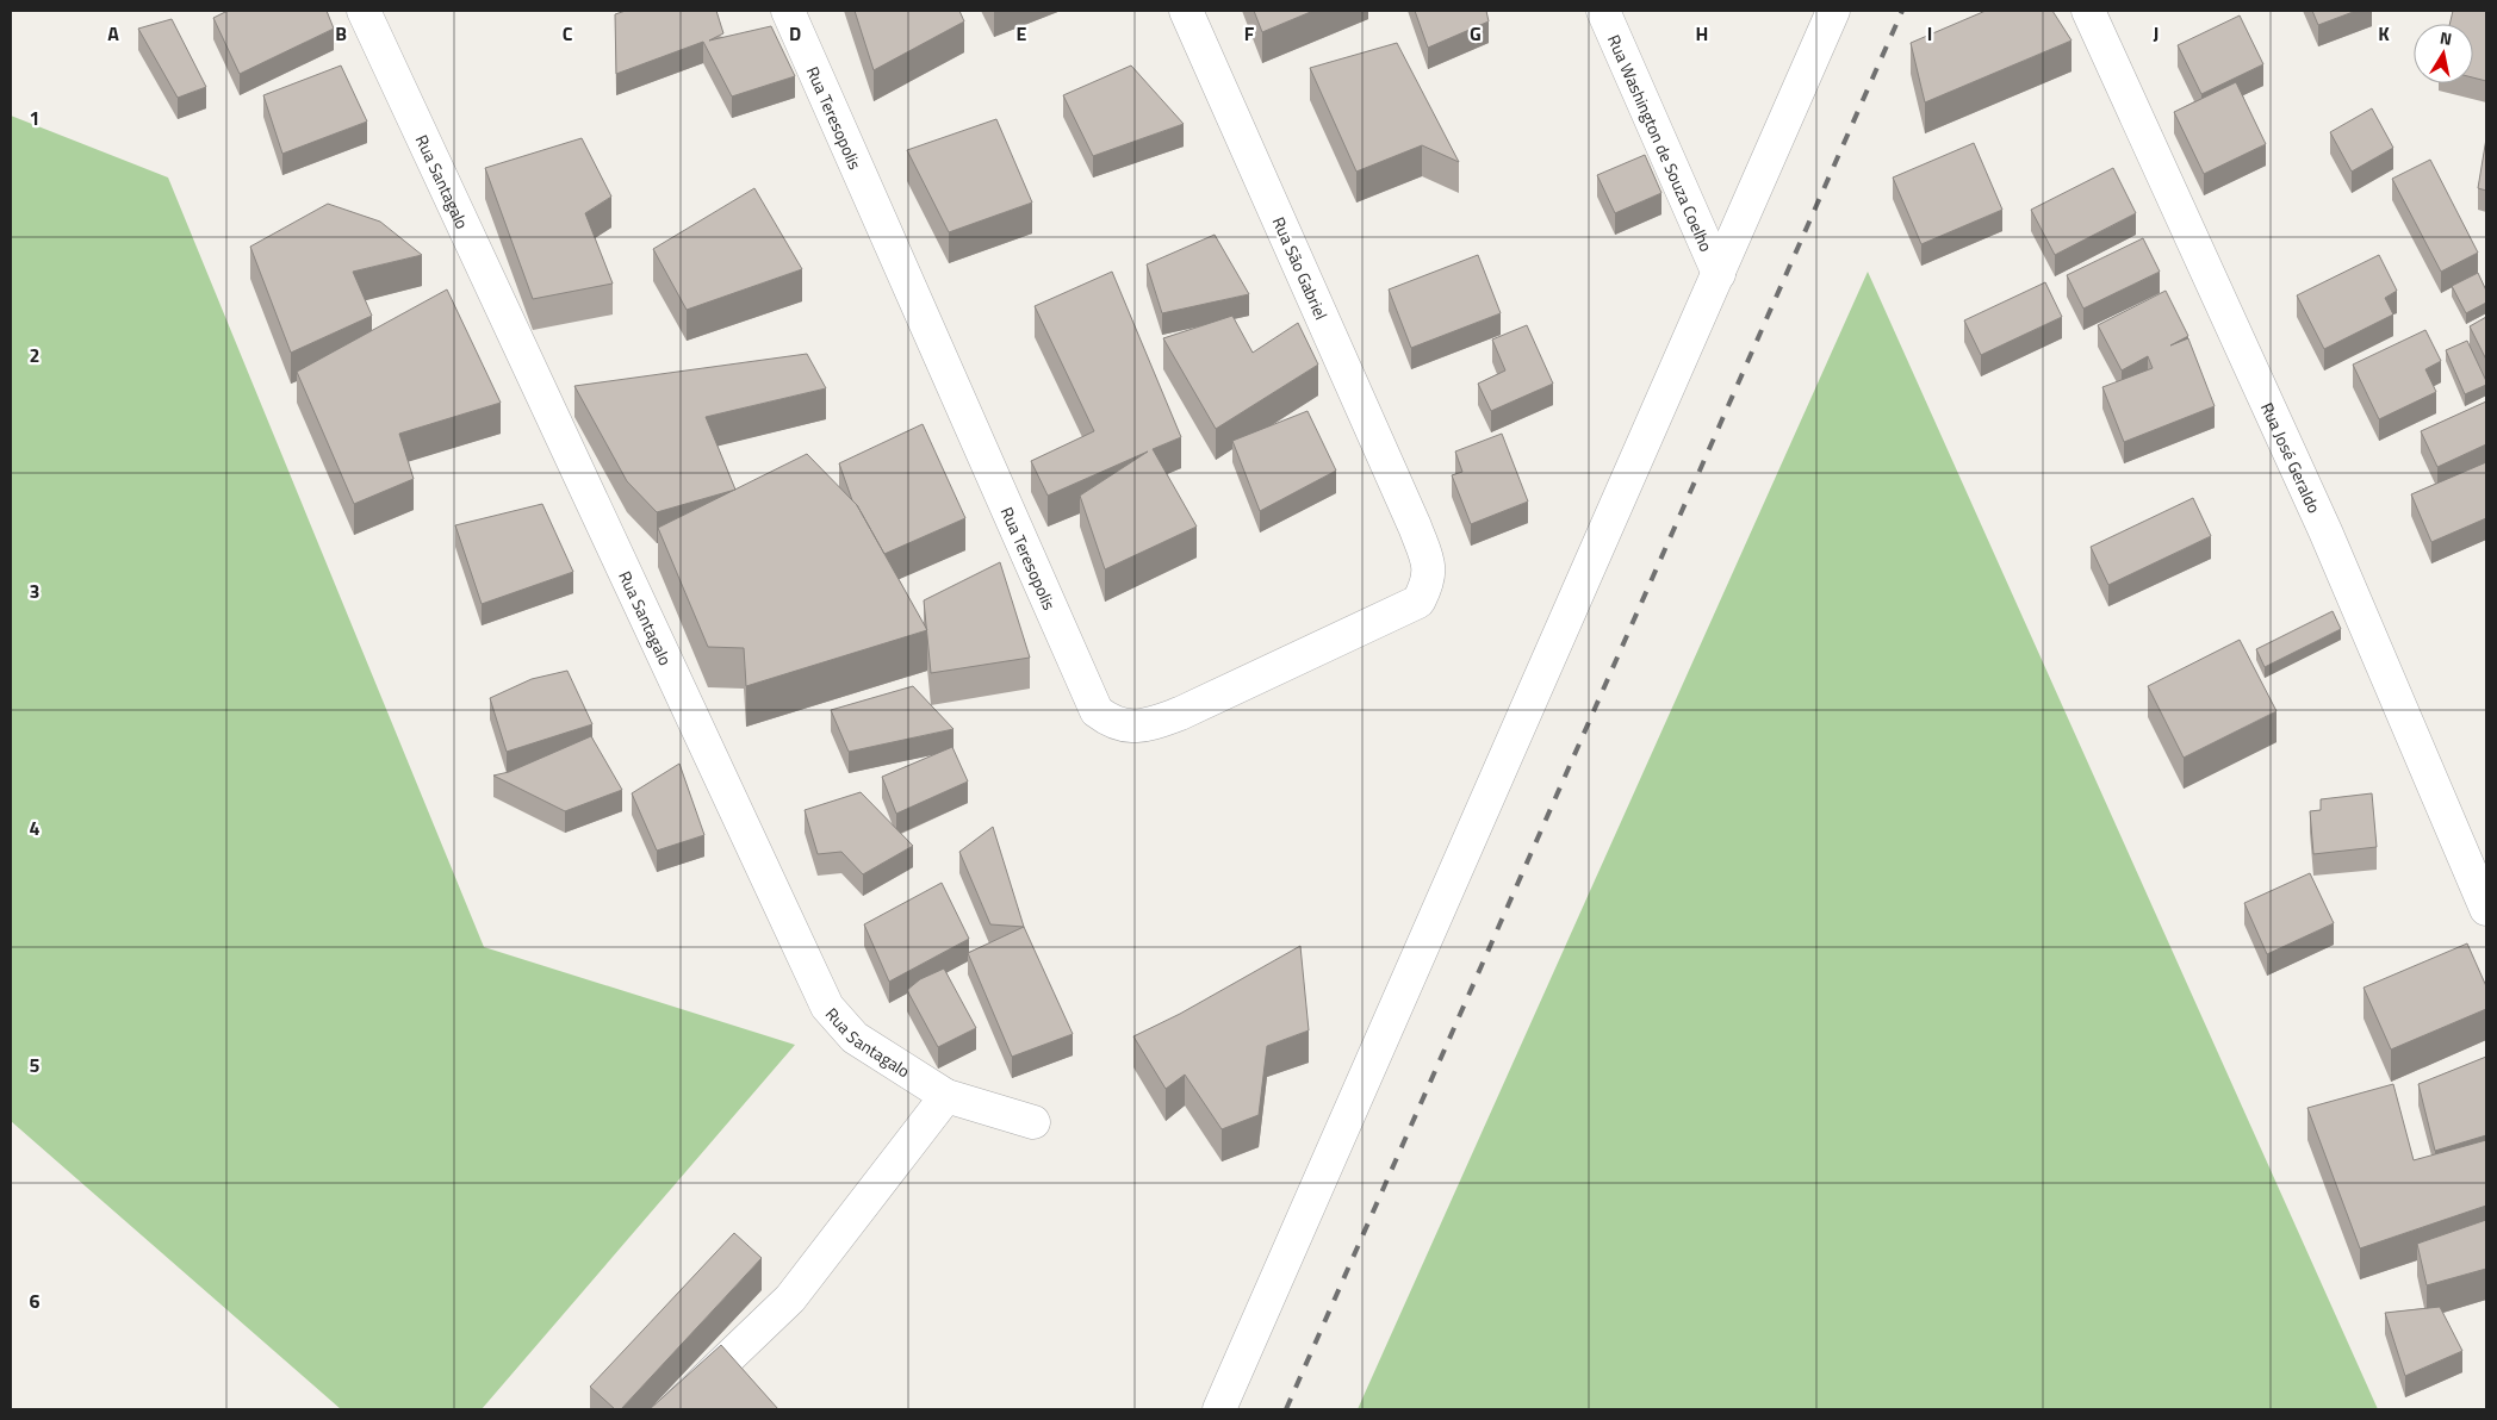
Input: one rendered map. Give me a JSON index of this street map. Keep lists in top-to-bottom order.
{
  "streets": {
    "street": [
      "Rua Teresopolis",
      "Rua Washington de Souza Coelho",
      "Rua Santagalo",
      "Rua São Gabriel",
      "Rua José Geraldo"
    ]
  },
  "crossings": [
    ["Rua Teresopolis", "Rua São Gabriel"]
  ],
  "north": "top",
  "grid": {
    "columns": [
      "A",
      "B",
      "C",
      "D",
      "E",
      "F",
      "G",
      "H",
      "I",
      "J",
      "K"
    ],
    "rows": [
      "1",
      "2",
      "3",
      "4",
      "5",
      "6"
    ]
  }
}
